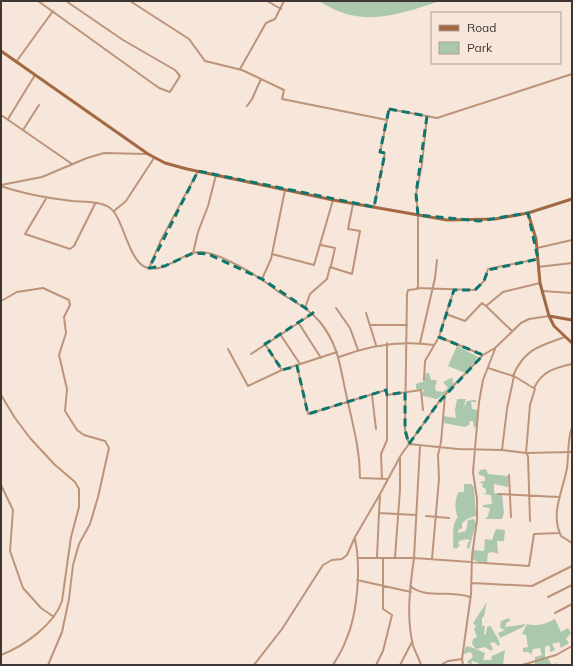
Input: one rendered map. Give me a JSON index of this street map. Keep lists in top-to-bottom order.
{
  "legend": ["Road", "Park"]
}
